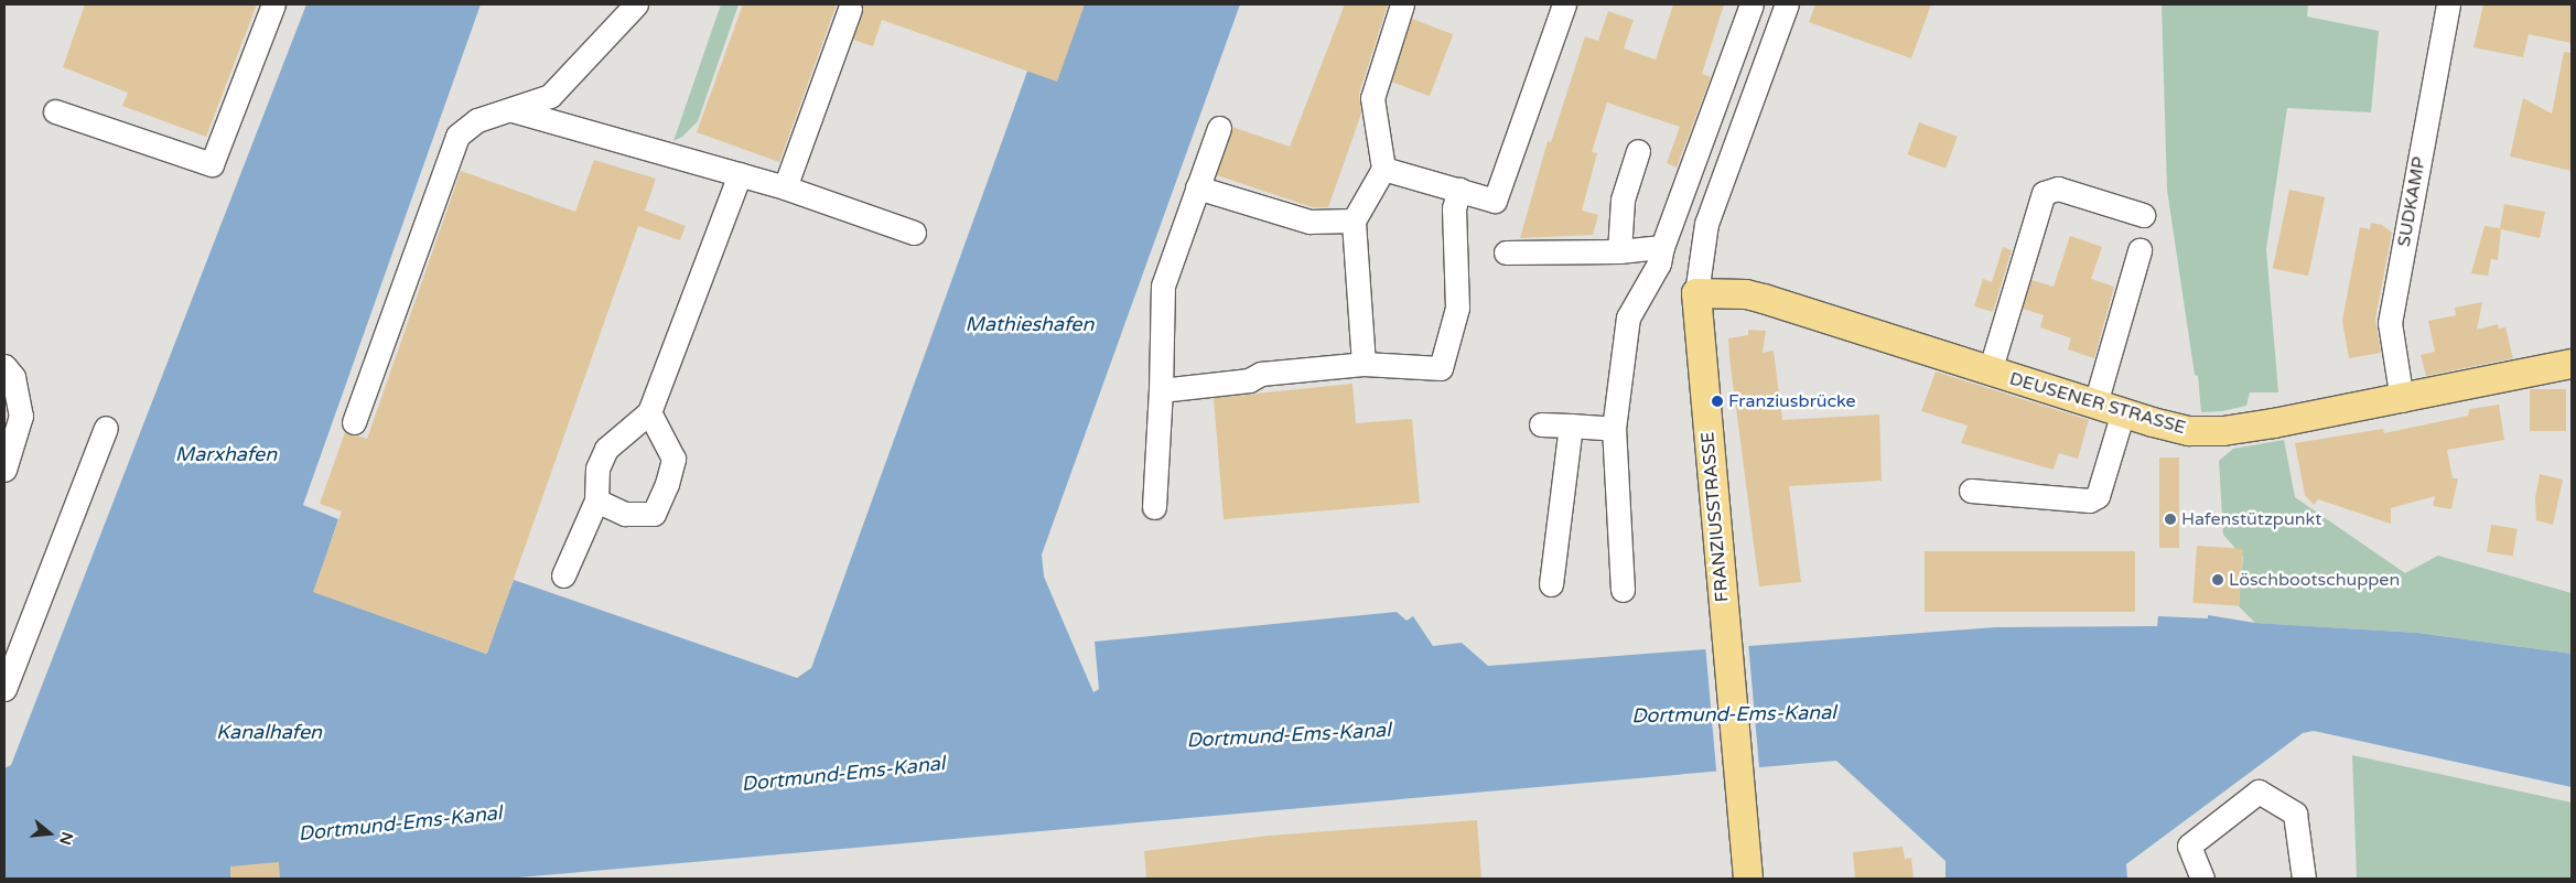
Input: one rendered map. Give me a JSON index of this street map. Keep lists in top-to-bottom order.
{
  "streets": {
    "main road": ["DEUSENER STRASSE", "FRANZIUSSTRASSE"],
    "street": ["SUDKAMP"]
  },
  "crossings": [
    ["SUDKAMP", "DEUSENER STRASSE"],
    ["DEUSENER STRASSE", "FRANZIUSSTRASSE"]
  ],
  "water": [
    "Mathieshafen",
    "Marxhafen",
    "Dortmund-Ems-Kanal",
    "Kanalhafen"
  ],
  "places": ["Franziusbrücke", "Hafenstützpunkt", "Löschbootschuppen"],
  "north": "right"
}
